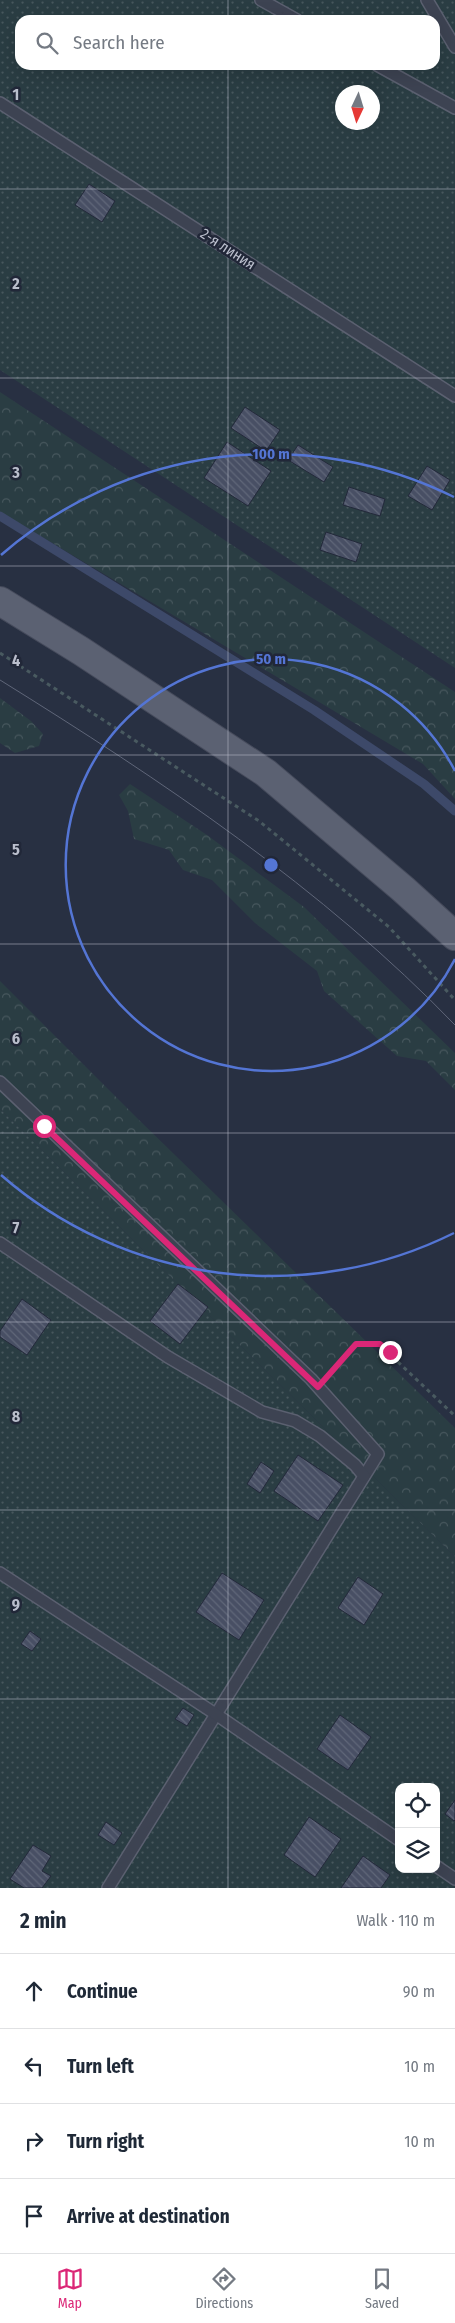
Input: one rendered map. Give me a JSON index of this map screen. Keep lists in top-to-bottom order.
{
  "streets": {
    "lane": ["2-я линия"]
  },
  "north": "bottom",
  "page": {
    "search": "Search here",
    "heading": ["2 min", "Walk · 110 m"],
    "list": [
      ["Continue", "90 m"],
      ["Turn left", "10 m"],
      ["Turn right", "10 m"],
      "Arrive at destination"
    ],
    "nav": ["Map", "Directions", "Saved"]
  },
  "grid": {
    "rows": [
      "1",
      "2",
      "3",
      "4",
      "5",
      "6",
      "7",
      "8",
      "9"
    ]
  },
  "rings": ["100 m", "50 m"]
}
